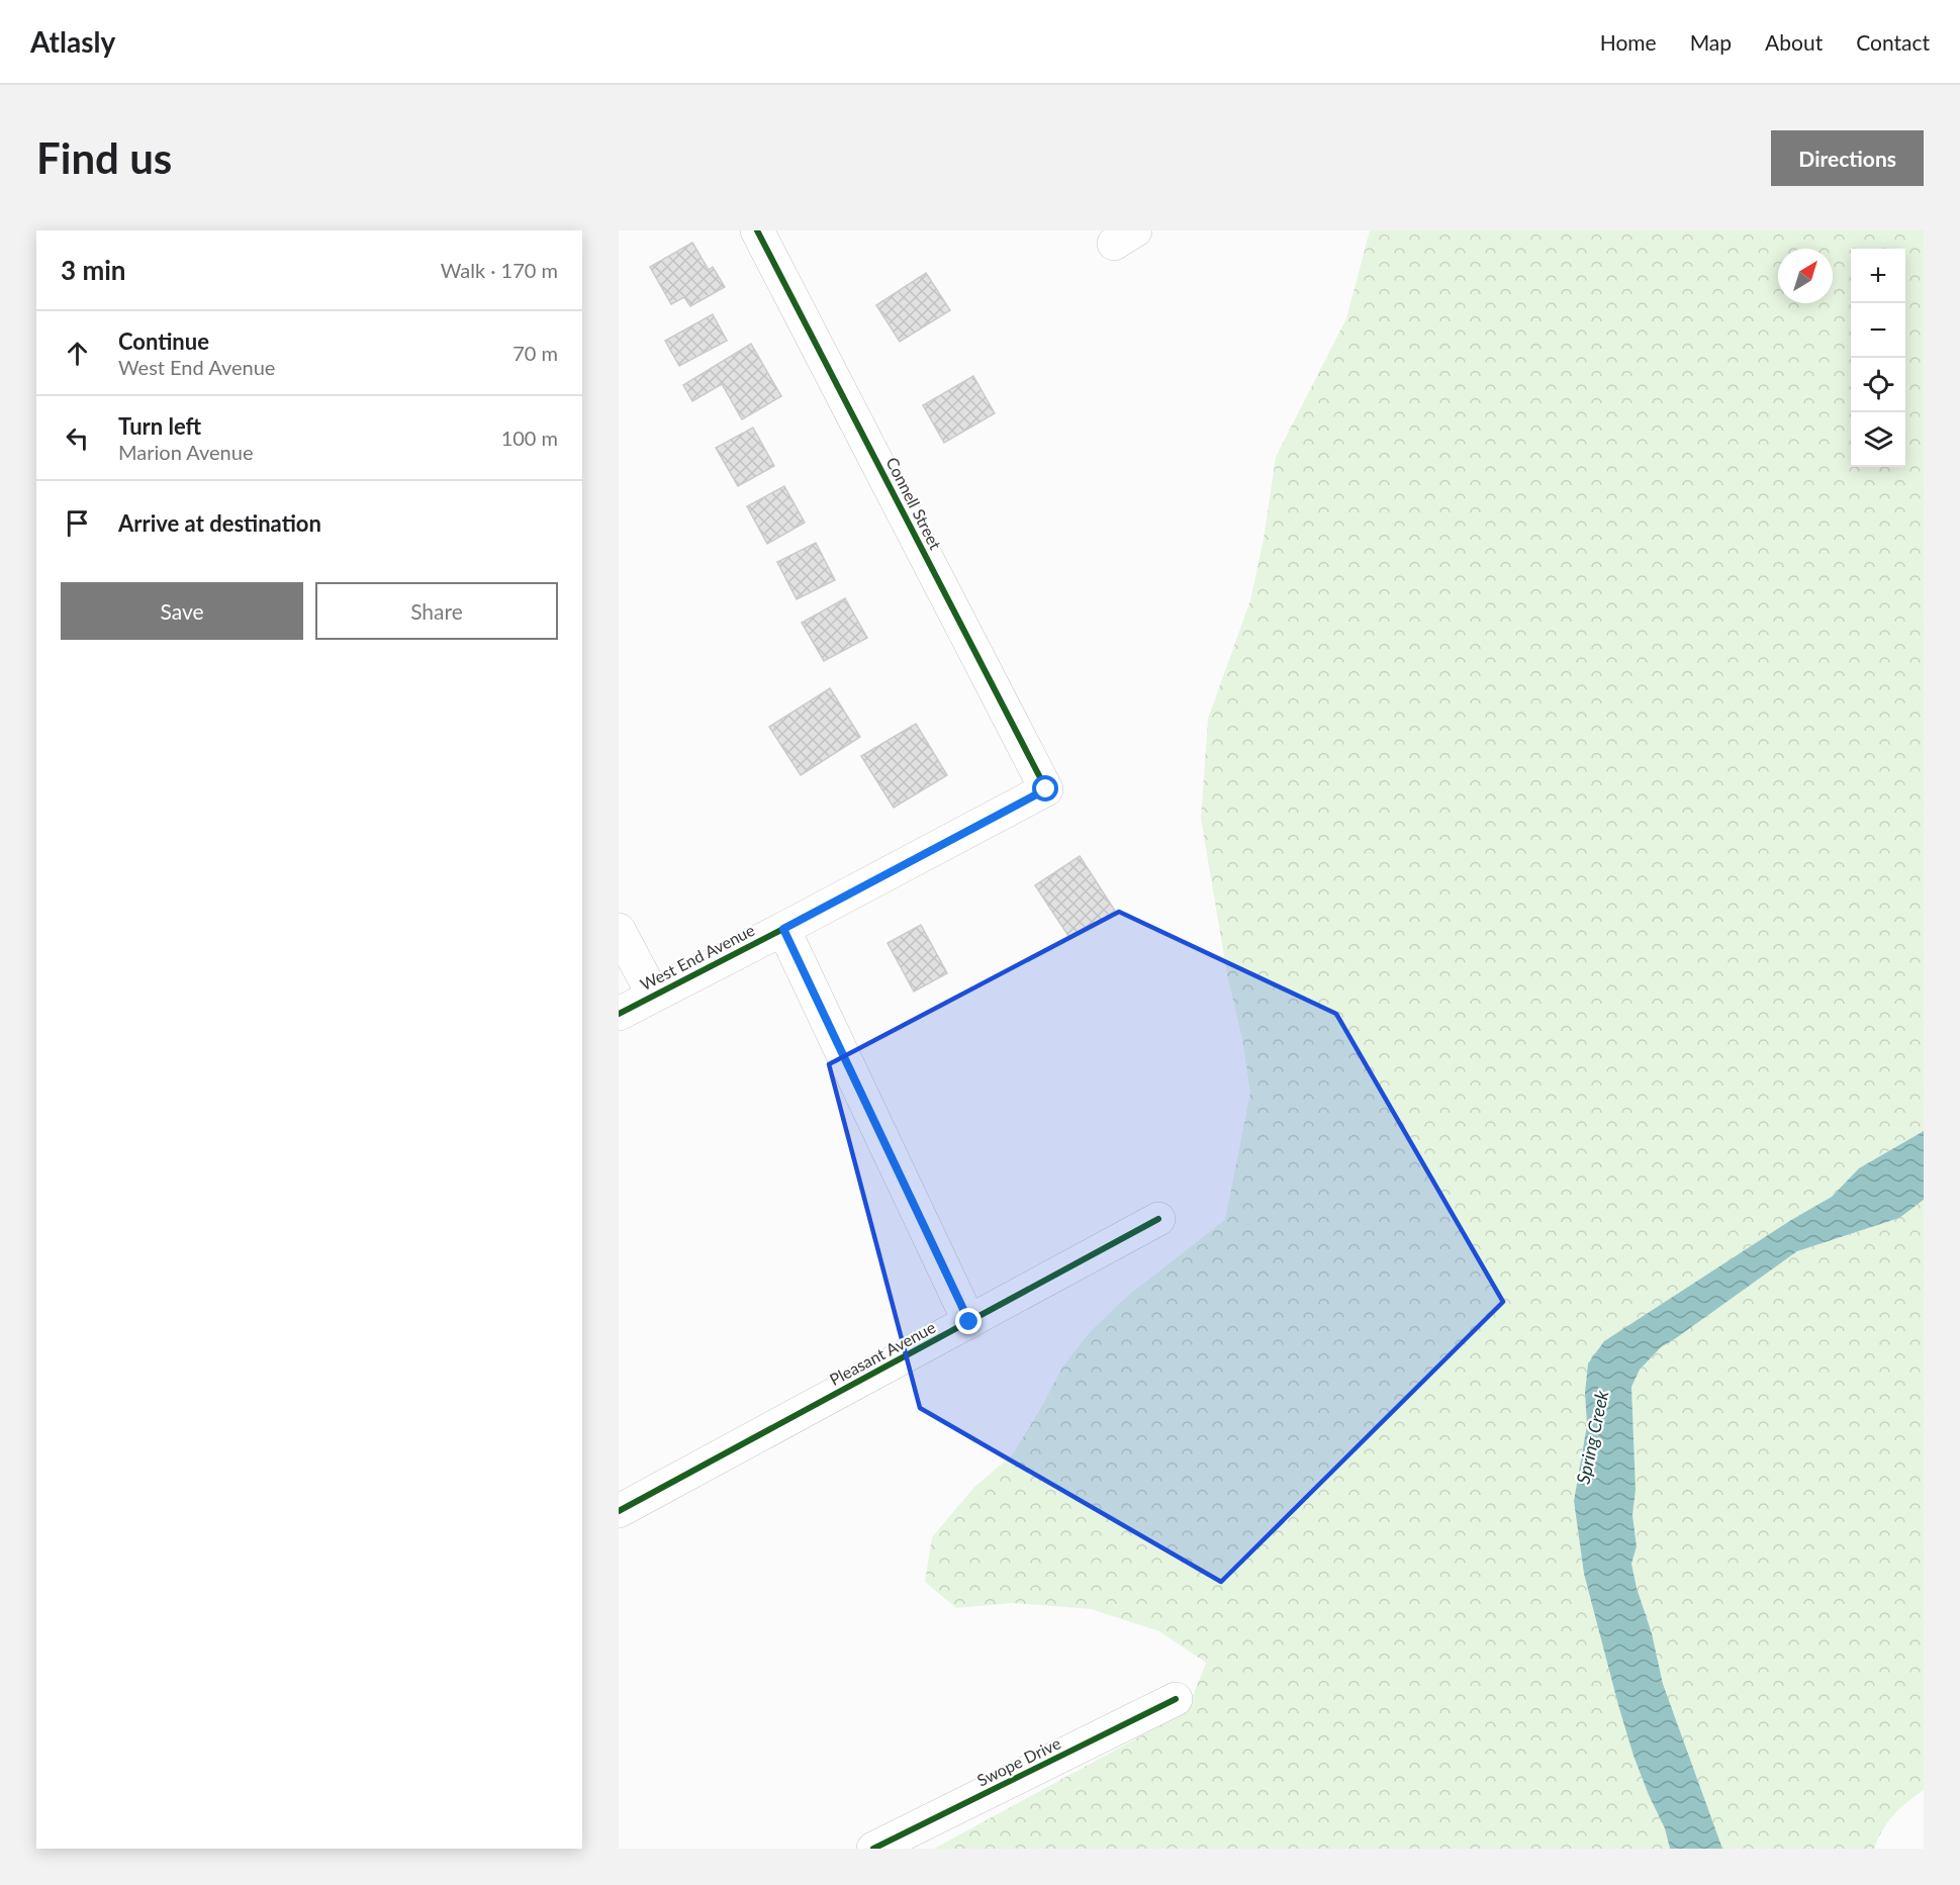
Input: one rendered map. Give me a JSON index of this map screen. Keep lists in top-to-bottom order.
{
  "streets": {
    "street": [
      "Connell Street",
      "West End Avenue",
      "Pleasant Avenue",
      "Swope Drive"
    ]
  },
  "crossings": [
    ["Connell Street", "West End Avenue"]
  ],
  "water": ["Spring Creek"],
  "north": "top right",
  "page": {
    "header": "Atlasly",
    "nav": [
      "Home",
      "Map",
      "About",
      "Contact"
    ],
    "buttons": [
      "Directions",
      ["Save", "Share"]
    ],
    "title": "Find us",
    "heading": ["3 min", "Walk · 170 m"],
    "map_buttons": ["+", "−"],
    "list": [
      ["Continue", "West End Avenue", "70 m"],
      ["Turn left", "Marion Avenue", "100 m"],
      "Arrive at destination"
    ]
  }
}
